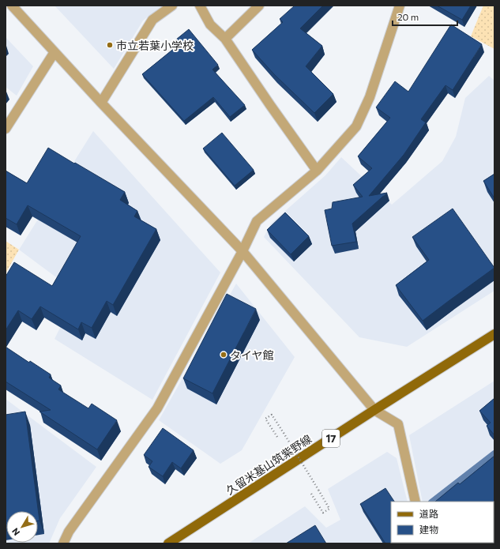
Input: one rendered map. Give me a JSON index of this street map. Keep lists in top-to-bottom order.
{
  "streets": {
    "main road": ["17", "久留米基山筑紫野線"]
  },
  "places": ["市立若葉小学校", "タイヤ館"],
  "legend": ["道路", "建物"],
  "scale_bar": "20 m",
  "north": "bottom left"
}
